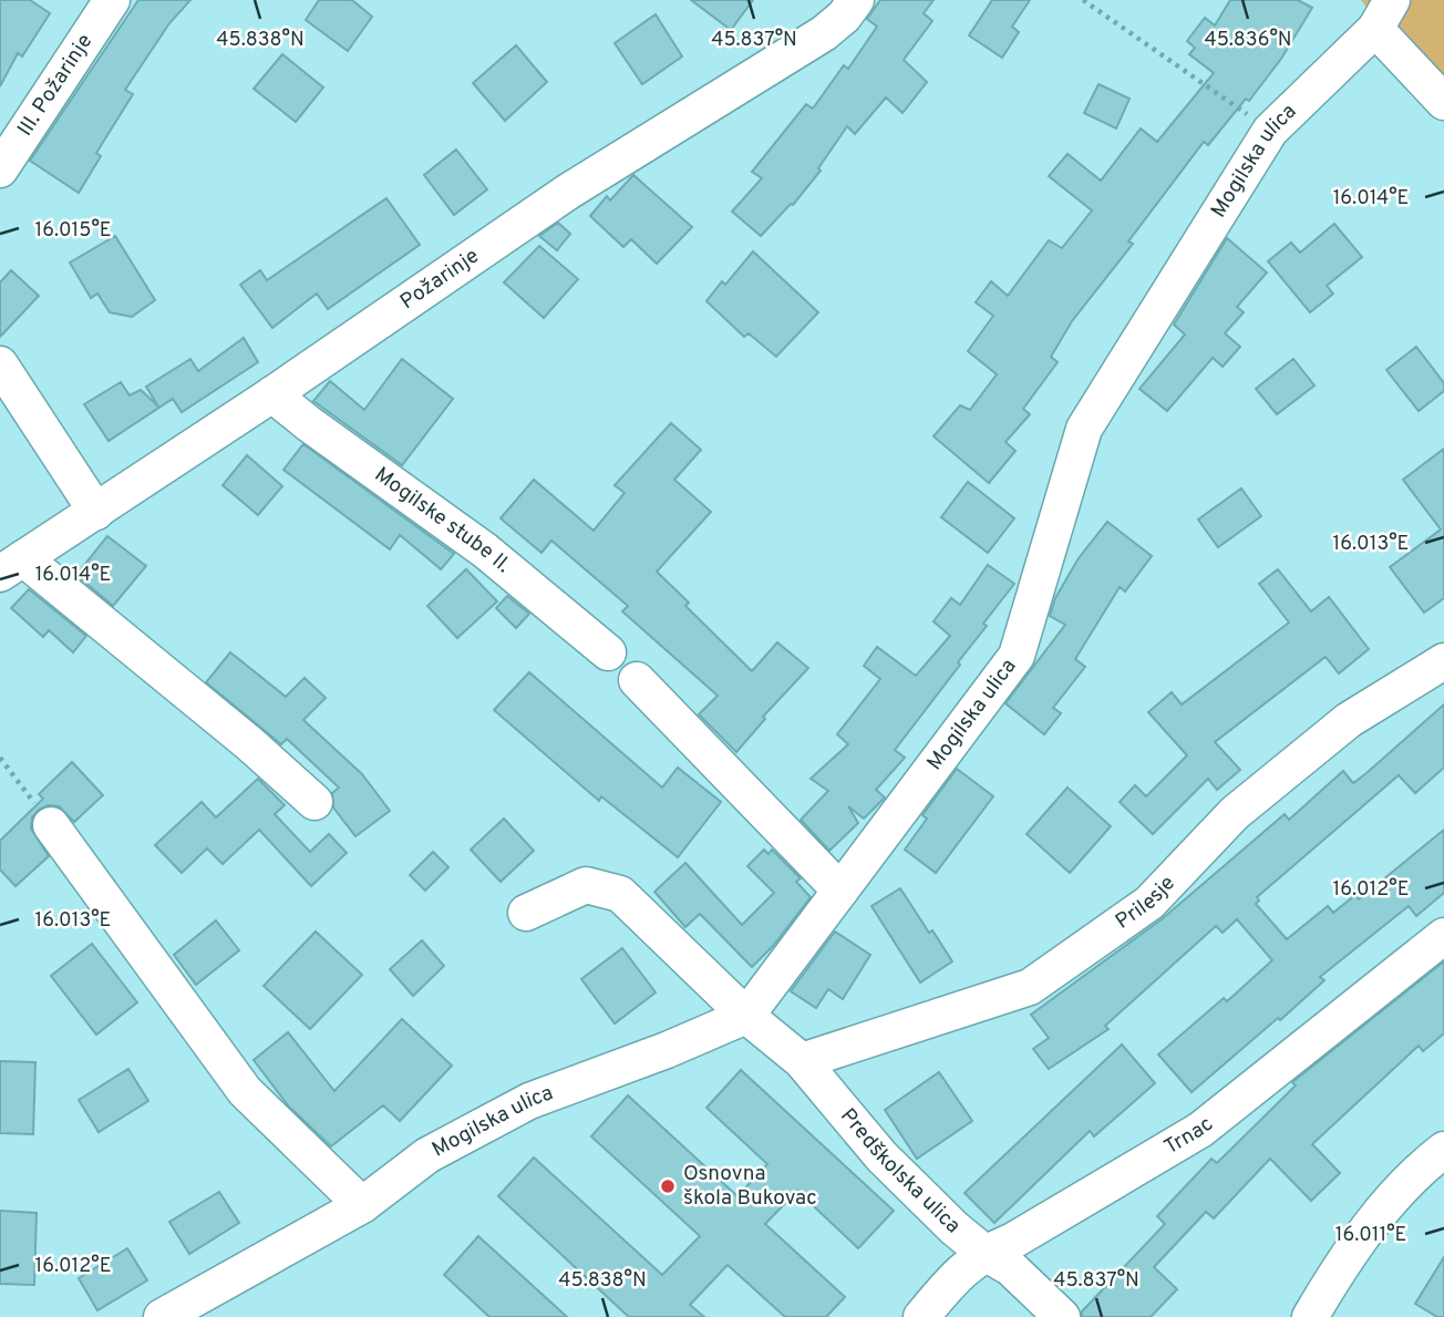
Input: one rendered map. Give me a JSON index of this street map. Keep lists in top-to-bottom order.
{
  "streets": {
    "street": [
      "III. Požarinje",
      "Mogilska ulica",
      "Požarinje",
      "Mogilske stube II.",
      "Prilesje",
      "Trnac",
      "Predškolska ulica"
    ]
  },
  "crossings": [
    ["Mogilska ulica", "Predškolska ulica"],
    ["Požarinje", "Mogilske stube II."],
    ["Prilesje", "Predškolska ulica"],
    ["Trnac", "Predškolska ulica"]
  ],
  "places": ["Osnovna škola Bukovac"],
  "coordinates": [
    "45.838°N",
    "45.837°N",
    "45.836°N",
    "16.014°E",
    "16.015°E",
    "16.013°E",
    "16.012°E",
    "16.011°E"
  ]
}
